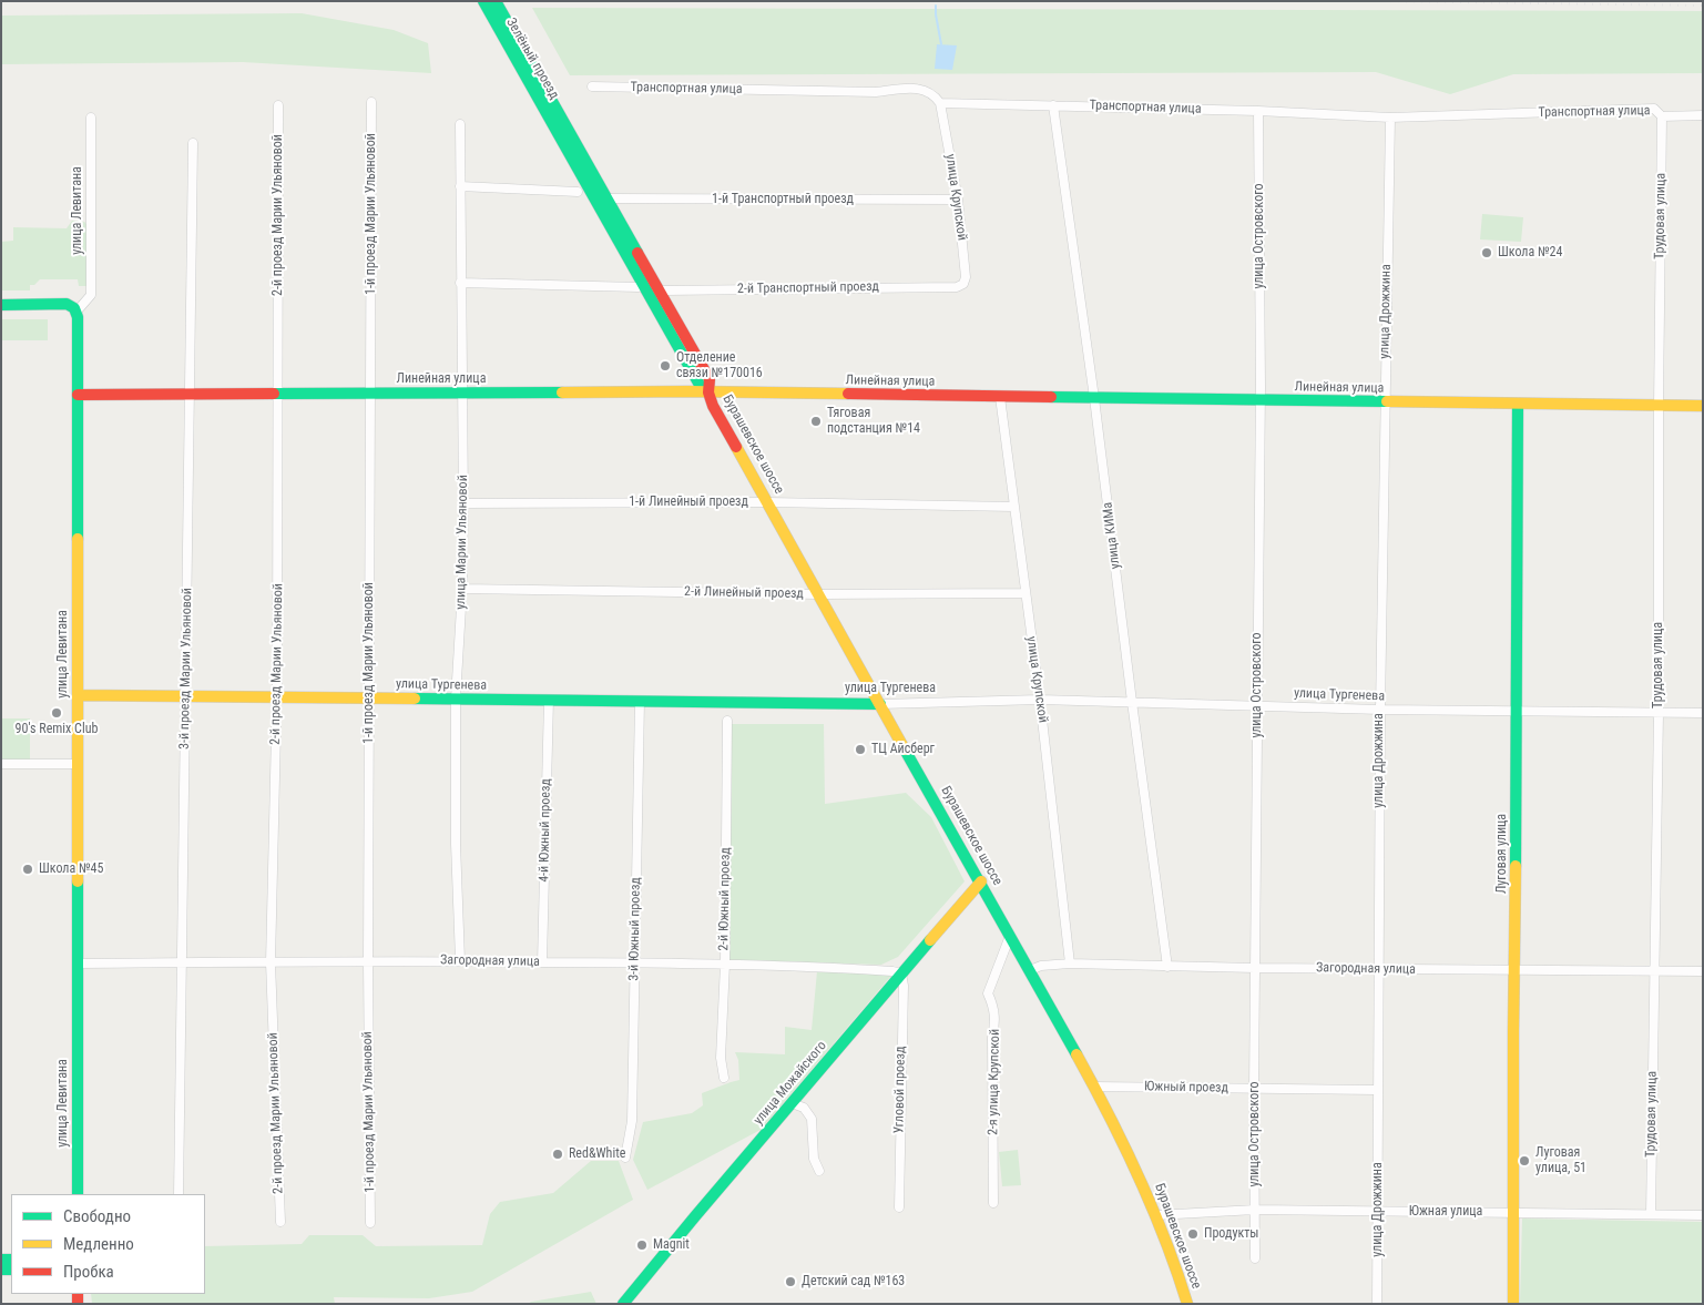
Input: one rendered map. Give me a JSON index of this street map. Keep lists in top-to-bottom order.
{
  "streets": {
    "main road": [
      "Зелёный проезд",
      "улица Левитана",
      "Линейная улица",
      "Бурашевское шоссе",
      "улица Тургенева",
      "Луговая улица",
      "улица Можайского"
    ],
    "street": [
      "Транспортная улица",
      "улица Крупской",
      "1-й Транспортный проезд",
      "1-й проезд Марии Ульяновой",
      "2-й проезд Марии Ульяновой",
      "Трудовая улица",
      "улица Островского",
      "2-й Транспортный проезд",
      "улица Дрожжина",
      "1-й Линейный проезд",
      "улица КИМа",
      "улица Марии Ульяновой",
      "2-й Линейный проезд",
      "3-й проезд Марии Ульяновой",
      "4-й Южный проезд",
      "2-й Южный проезд",
      "3-й Южный проезд",
      "Загородная улица",
      "2-я улица Крупской",
      "Южный проезд",
      "Угловой проезд",
      "Южная улица"
    ]
  },
  "crossings": [
    ["Зелёный проезд", "Бурашевское шоссе"],
    ["Транспортная улица", "улица Крупской"],
    ["Транспортная улица", "Трудовая улица"],
    ["Транспортная улица", "улица Островского"],
    ["Транспортная улица", "улица Дрожжина"],
    ["Транспортная улица", "улица КИМа"],
    ["улица Крупской", "1-й Транспортный проезд"],
    ["улица Крупской", "2-й Транспортный проезд"],
    ["улица Крупской", "Линейная улица"],
    ["улица Крупской", "1-й Линейный проезд"],
    ["улица Крупской", "2-й Линейный проезд"],
    ["улица Крупской", "улица Тургенева"],
    ["улица Крупской", "Загородная улица"],
    ["1-й Транспортный проезд", "Бурашевское шоссе"],
    ["улица Левитана", "Линейная улица"],
    ["улица Левитана", "улица Тургенева"],
    ["улица Левитана", "Загородная улица"],
    ["1-й проезд Марии Ульяновой", "Линейная улица"],
    ["1-й проезд Марии Ульяновой", "улица Тургенева"],
    ["1-й проезд Марии Ульяновой", "Загородная улица"],
    ["2-й проезд Марии Ульяновой", "Линейная улица"],
    ["2-й проезд Марии Ульяновой", "улица Тургенева"],
    ["2-й проезд Марии Ульяновой", "Загородная улица"],
    ["Трудовая улица", "Линейная улица"],
    ["Трудовая улица", "улица Тургенева"],
    ["Трудовая улица", "Загородная улица"],
    ["Трудовая улица", "Южная улица"],
    ["улица Островского", "Линейная улица"],
    ["улица Островского", "улица Тургенева"],
    ["улица Островского", "Загородная улица"],
    ["улица Островского", "Южный проезд"],
    ["улица Островского", "Южная улица"],
    ["2-й Транспортный проезд", "Бурашевское шоссе"],
    ["улица Дрожжина", "Линейная улица"],
    ["улица Дрожжина", "улица Тургенева"],
    ["улица Дрожжина", "Загородная улица"],
    ["улица Дрожжина", "Южный проезд"],
    ["улица Дрожжина", "Южная улица"],
    ["Линейная улица", "Бурашевское шоссе"],
    ["Линейная улица", "улица КИМа"],
    ["Линейная улица", "улица Марии Ульяновой"],
    ["Линейная улица", "3-й проезд Марии Ульяновой"],
    ["Линейная улица", "Луговая улица"],
    ["Бурашевское шоссе", "1-й Линейный проезд"],
    ["Бурашевское шоссе", "2-й Линейный проезд"],
    ["Бурашевское шоссе", "улица Тургенева"],
    ["Бурашевское шоссе", "Загородная улица"],
    ["Бурашевское шоссе", "2-я улица Крупской"],
    ["Бурашевское шоссе", "улица Можайского"],
    ["Бурашевское шоссе", "Южный проезд"],
    ["Бурашевское шоссе", "Южная улица"],
    ["1-й Линейный проезд", "улица Марии Ульяновой"],
    ["улица КИМа", "улица Тургенева"],
    ["улица КИМа", "Загородная улица"],
    ["улица Марии Ульяновой", "2-й Линейный проезд"],
    ["улица Марии Ульяновой", "улица Тургенева"],
    ["улица Марии Ульяновой", "Загородная улица"],
    ["3-й проезд Марии Ульяновой", "улица Тургенева"],
    ["3-й проезд Марии Ульяновой", "Загородная улица"],
    ["улица Тургенева", "4-й Южный проезд"],
    ["улица Тургенева", "Луговая улица"],
    ["улица Тургенева", "3-й Южный проезд"],
    ["4-й Южный проезд", "Загородная улица"],
    ["Луговая улица", "Загородная улица"],
    ["Луговая улица", "Южная улица"],
    ["2-й Южный проезд", "Загородная улица"],
    ["3-й Южный проезд", "Загородная улица"],
    ["Загородная улица", "улица Можайского"],
    ["Загородная улица", "Угловой проезд"],
    ["улица Можайского", "Угловой проезд"]
  ],
  "places": [
    "Школа №24",
    "Отделение связи №170016",
    "Тяговая подстанция №14",
    "90's Remix Club",
    "ТЦ Айсберг",
    "Школа №45",
    "Red&White",
    "Луговая улица, 51",
    "Продукты",
    "Magnit",
    "Детский сад №163"
  ],
  "legend": ["Свободно", "Медленно", "Пробка"]
}
